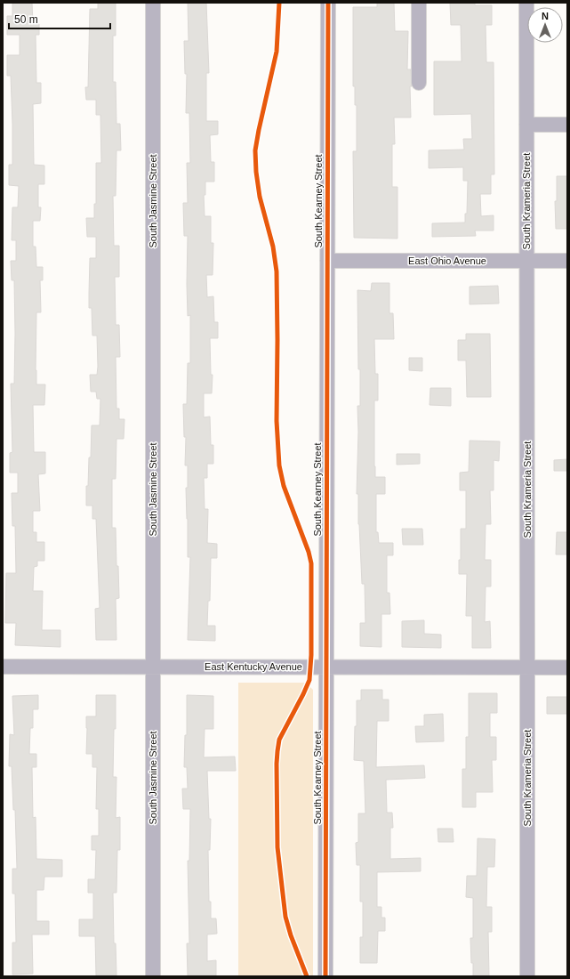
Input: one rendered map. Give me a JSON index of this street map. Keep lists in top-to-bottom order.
{
  "streets": {
    "street": [
      "South Jasmine Street",
      "South Kearney Street",
      "South Krameria Street",
      "East Ohio Avenue",
      "East Kentucky Avenue"
    ]
  },
  "crossings": [
    ["South Jasmine Street", "East Kentucky Avenue"],
    ["South Kearney Street", "East Ohio Avenue"],
    ["South Kearney Street", "East Kentucky Avenue"],
    ["South Krameria Street", "East Ohio Avenue"],
    ["South Krameria Street", "East Kentucky Avenue"]
  ],
  "scale_bar": "50 m",
  "north": "top"
}
